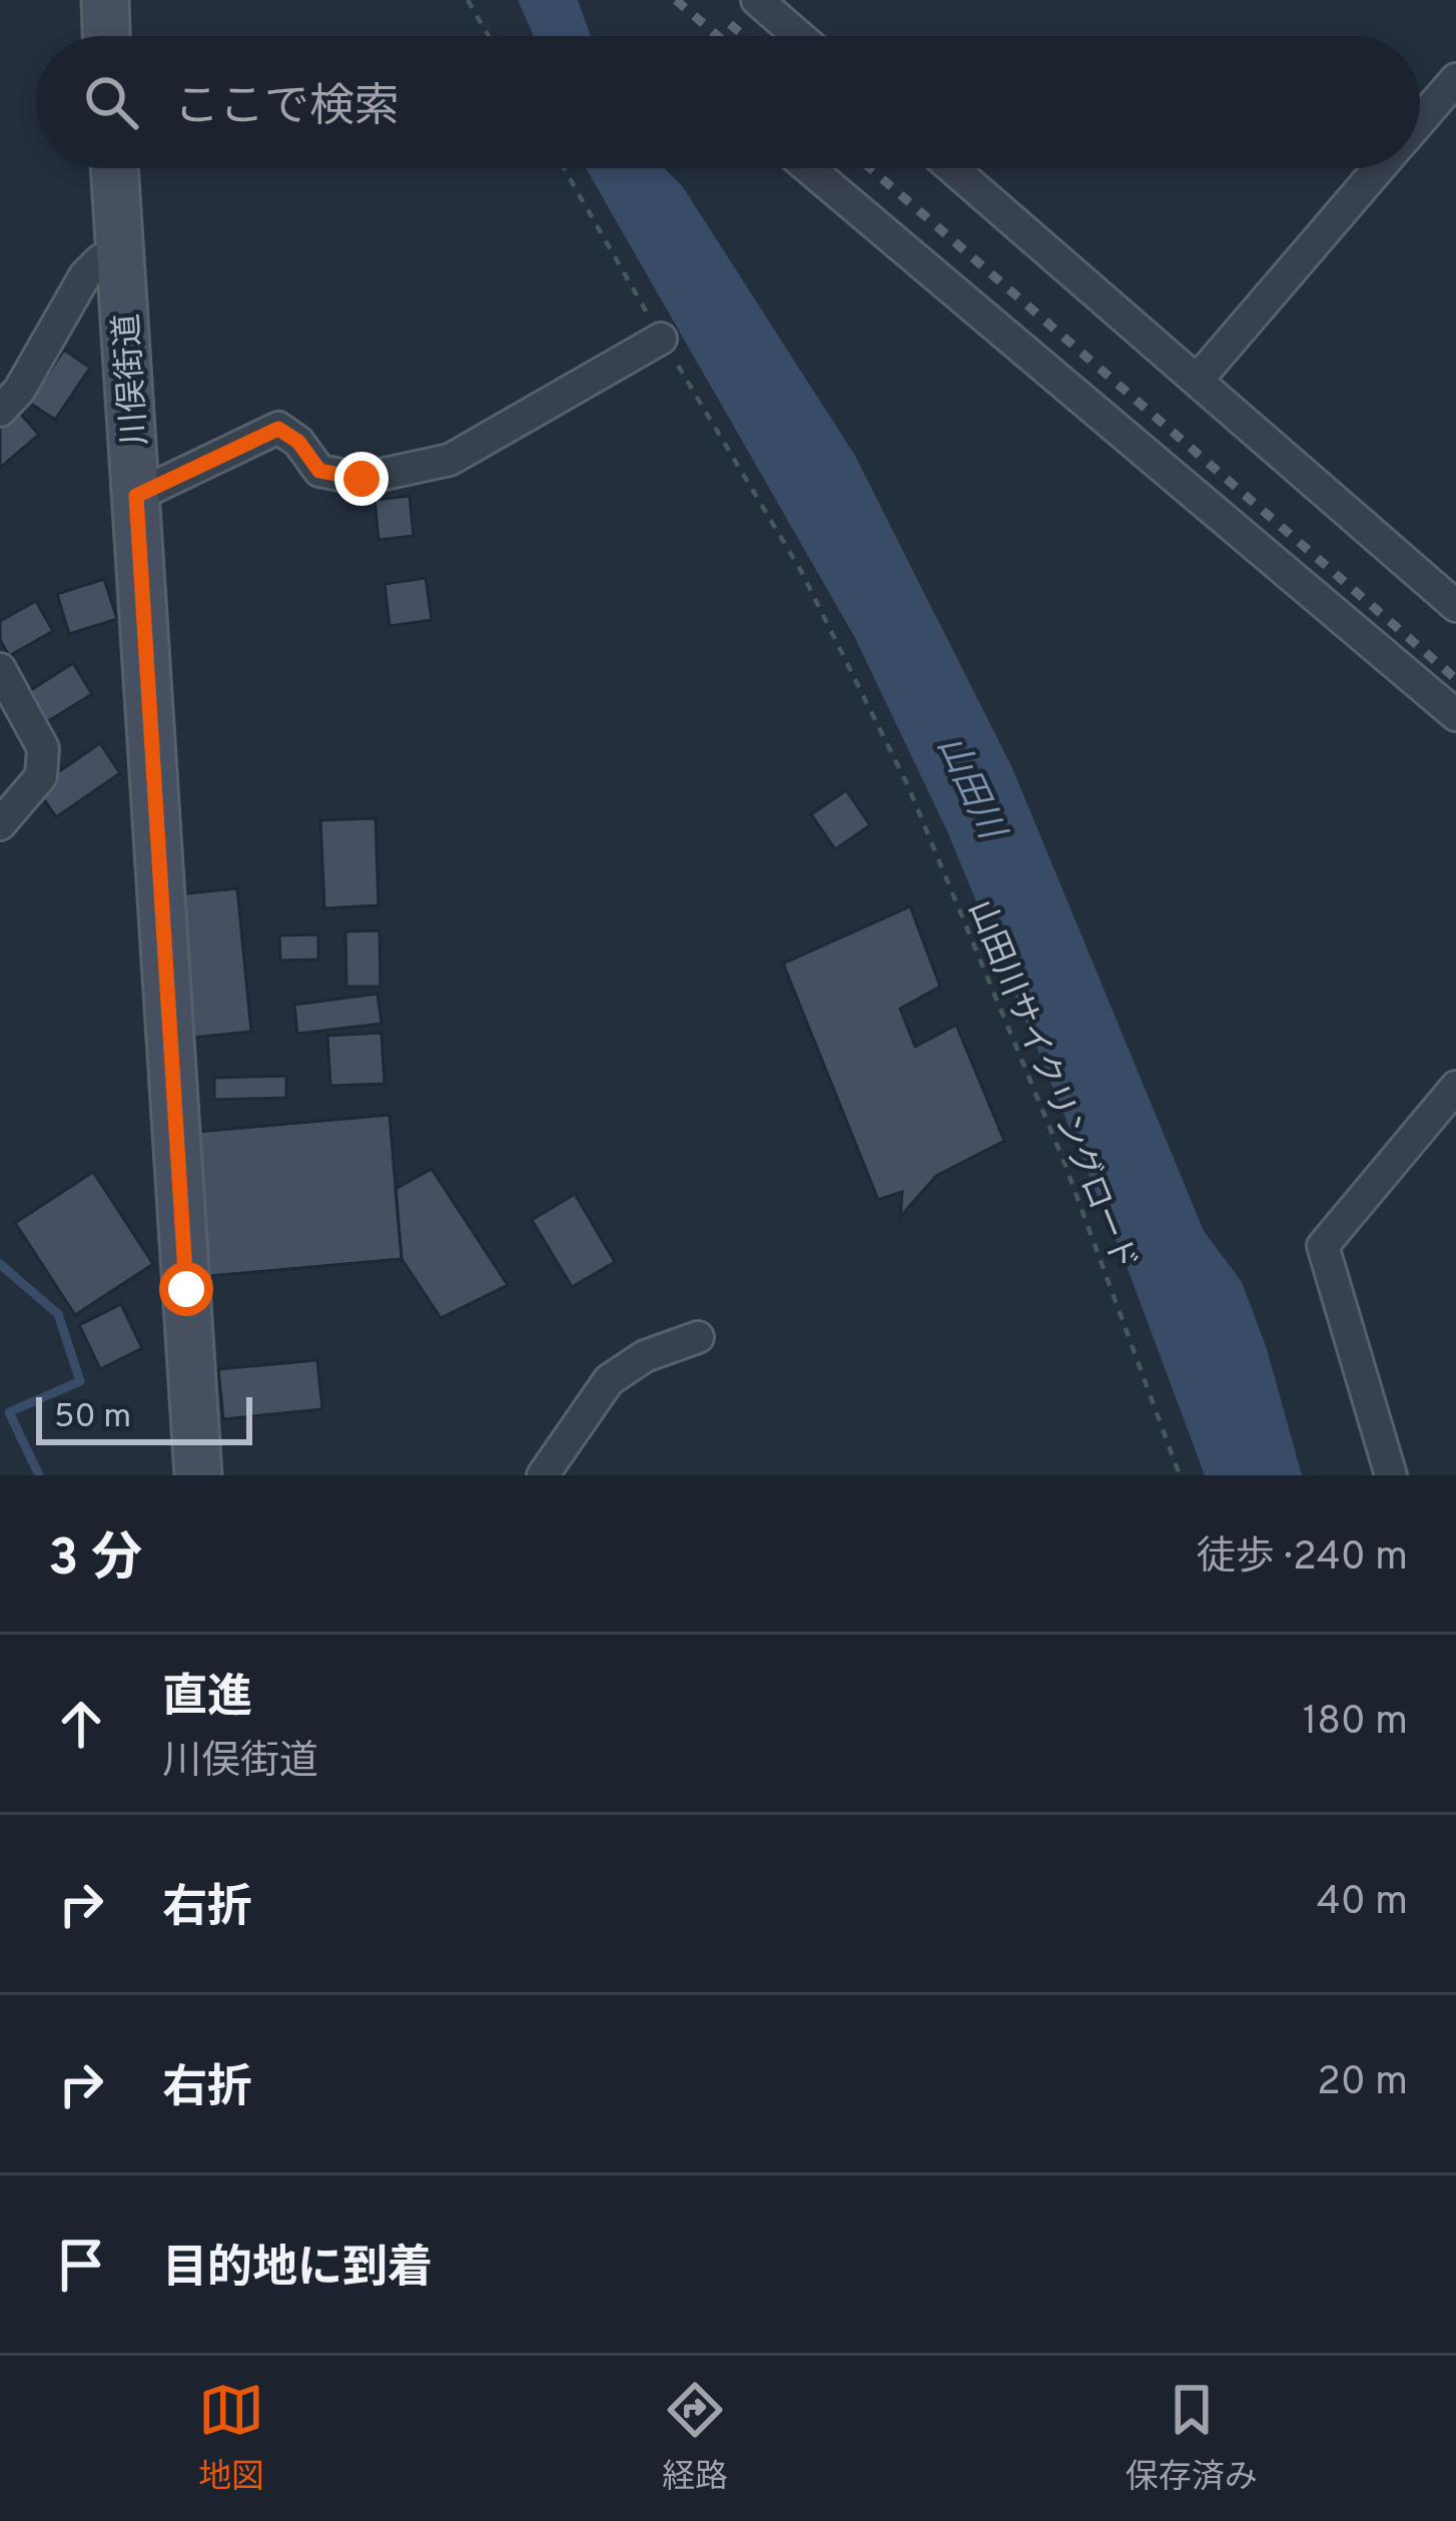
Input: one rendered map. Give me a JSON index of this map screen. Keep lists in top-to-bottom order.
{
  "streets": {
    "main road": ["川俣街道"],
    "path": ["山田川サイクリングロード"]
  },
  "water": ["山田川"],
  "scale_bar": "50 m",
  "page": {
    "search": "ここで検索",
    "scale": "50 m",
    "heading": ["3 分", "徒歩 · 240 m"],
    "list": [
      ["直進", "川俣街道", "180 m"],
      ["右折", "40 m"],
      ["右折", "20 m"],
      "目的地に到着"
    ],
    "nav": ["地図", "経路", "保存済み"]
  }
}
